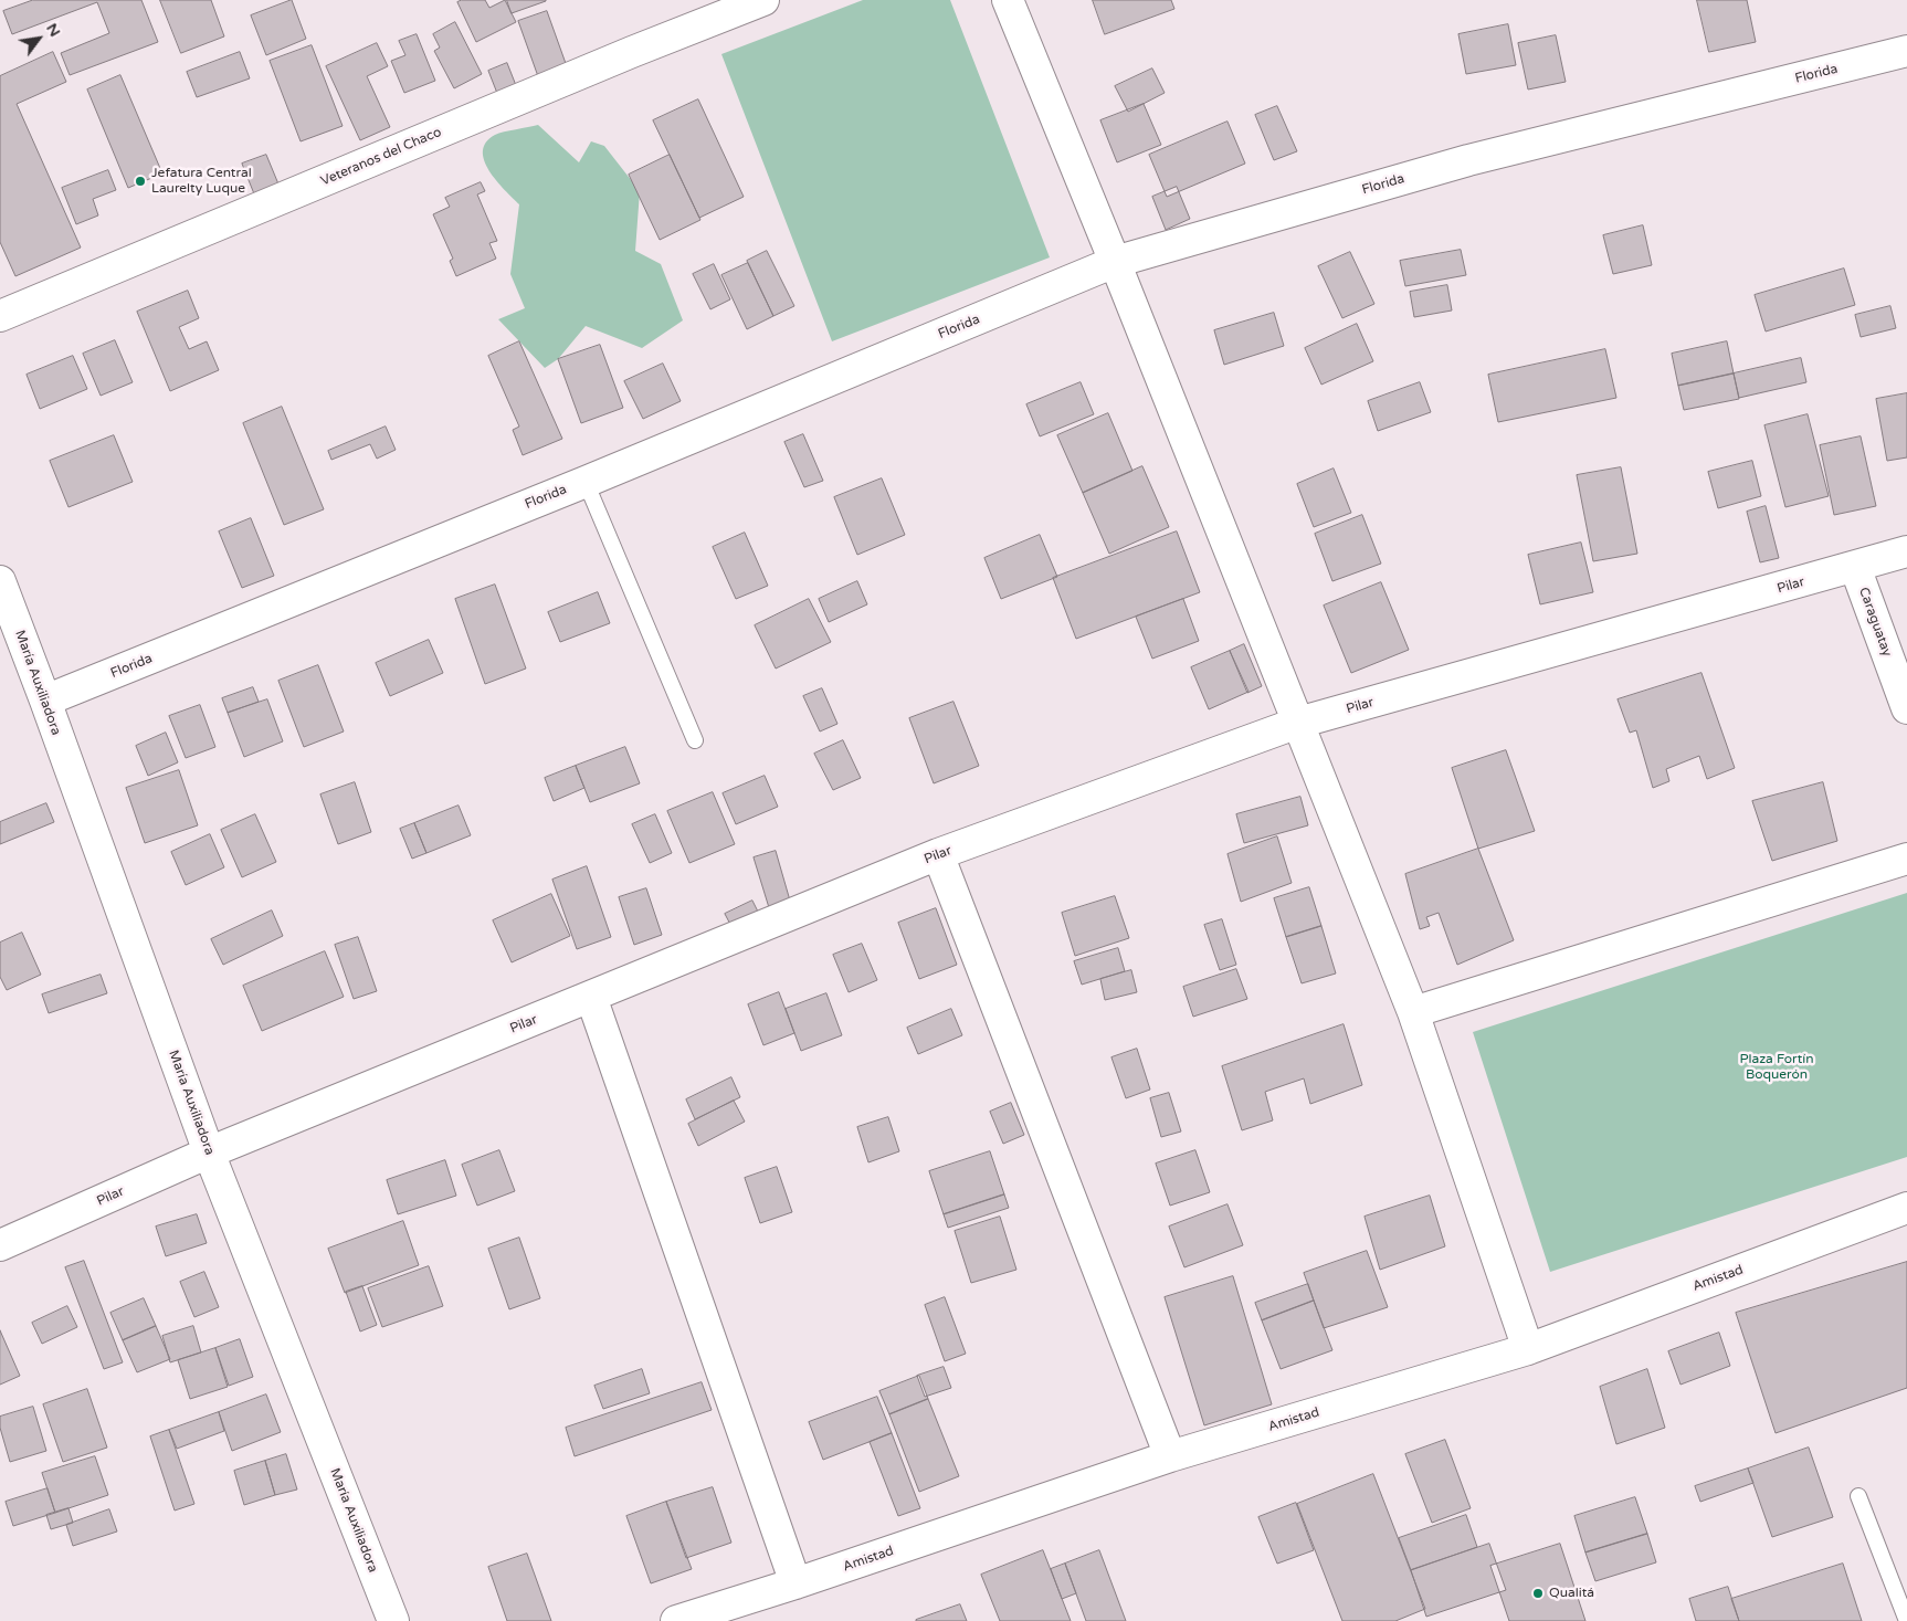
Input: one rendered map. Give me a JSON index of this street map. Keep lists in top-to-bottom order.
{
  "streets": {
    "street": [
      "Florida",
      "Veteranos del Chaco",
      "Pilar",
      "Caraguatay",
      "María Auxiliadora",
      "Amistad"
    ]
  },
  "crossings": [
    ["Florida", "María Auxiliadora"],
    ["Pilar", "Caraguatay"],
    ["Pilar", "María Auxiliadora"]
  ],
  "parks": ["Plaza Fortín Boquerón"],
  "places": ["Jefatura Central Laurelty Luque", "Qualitá"],
  "north": "top right"
}
